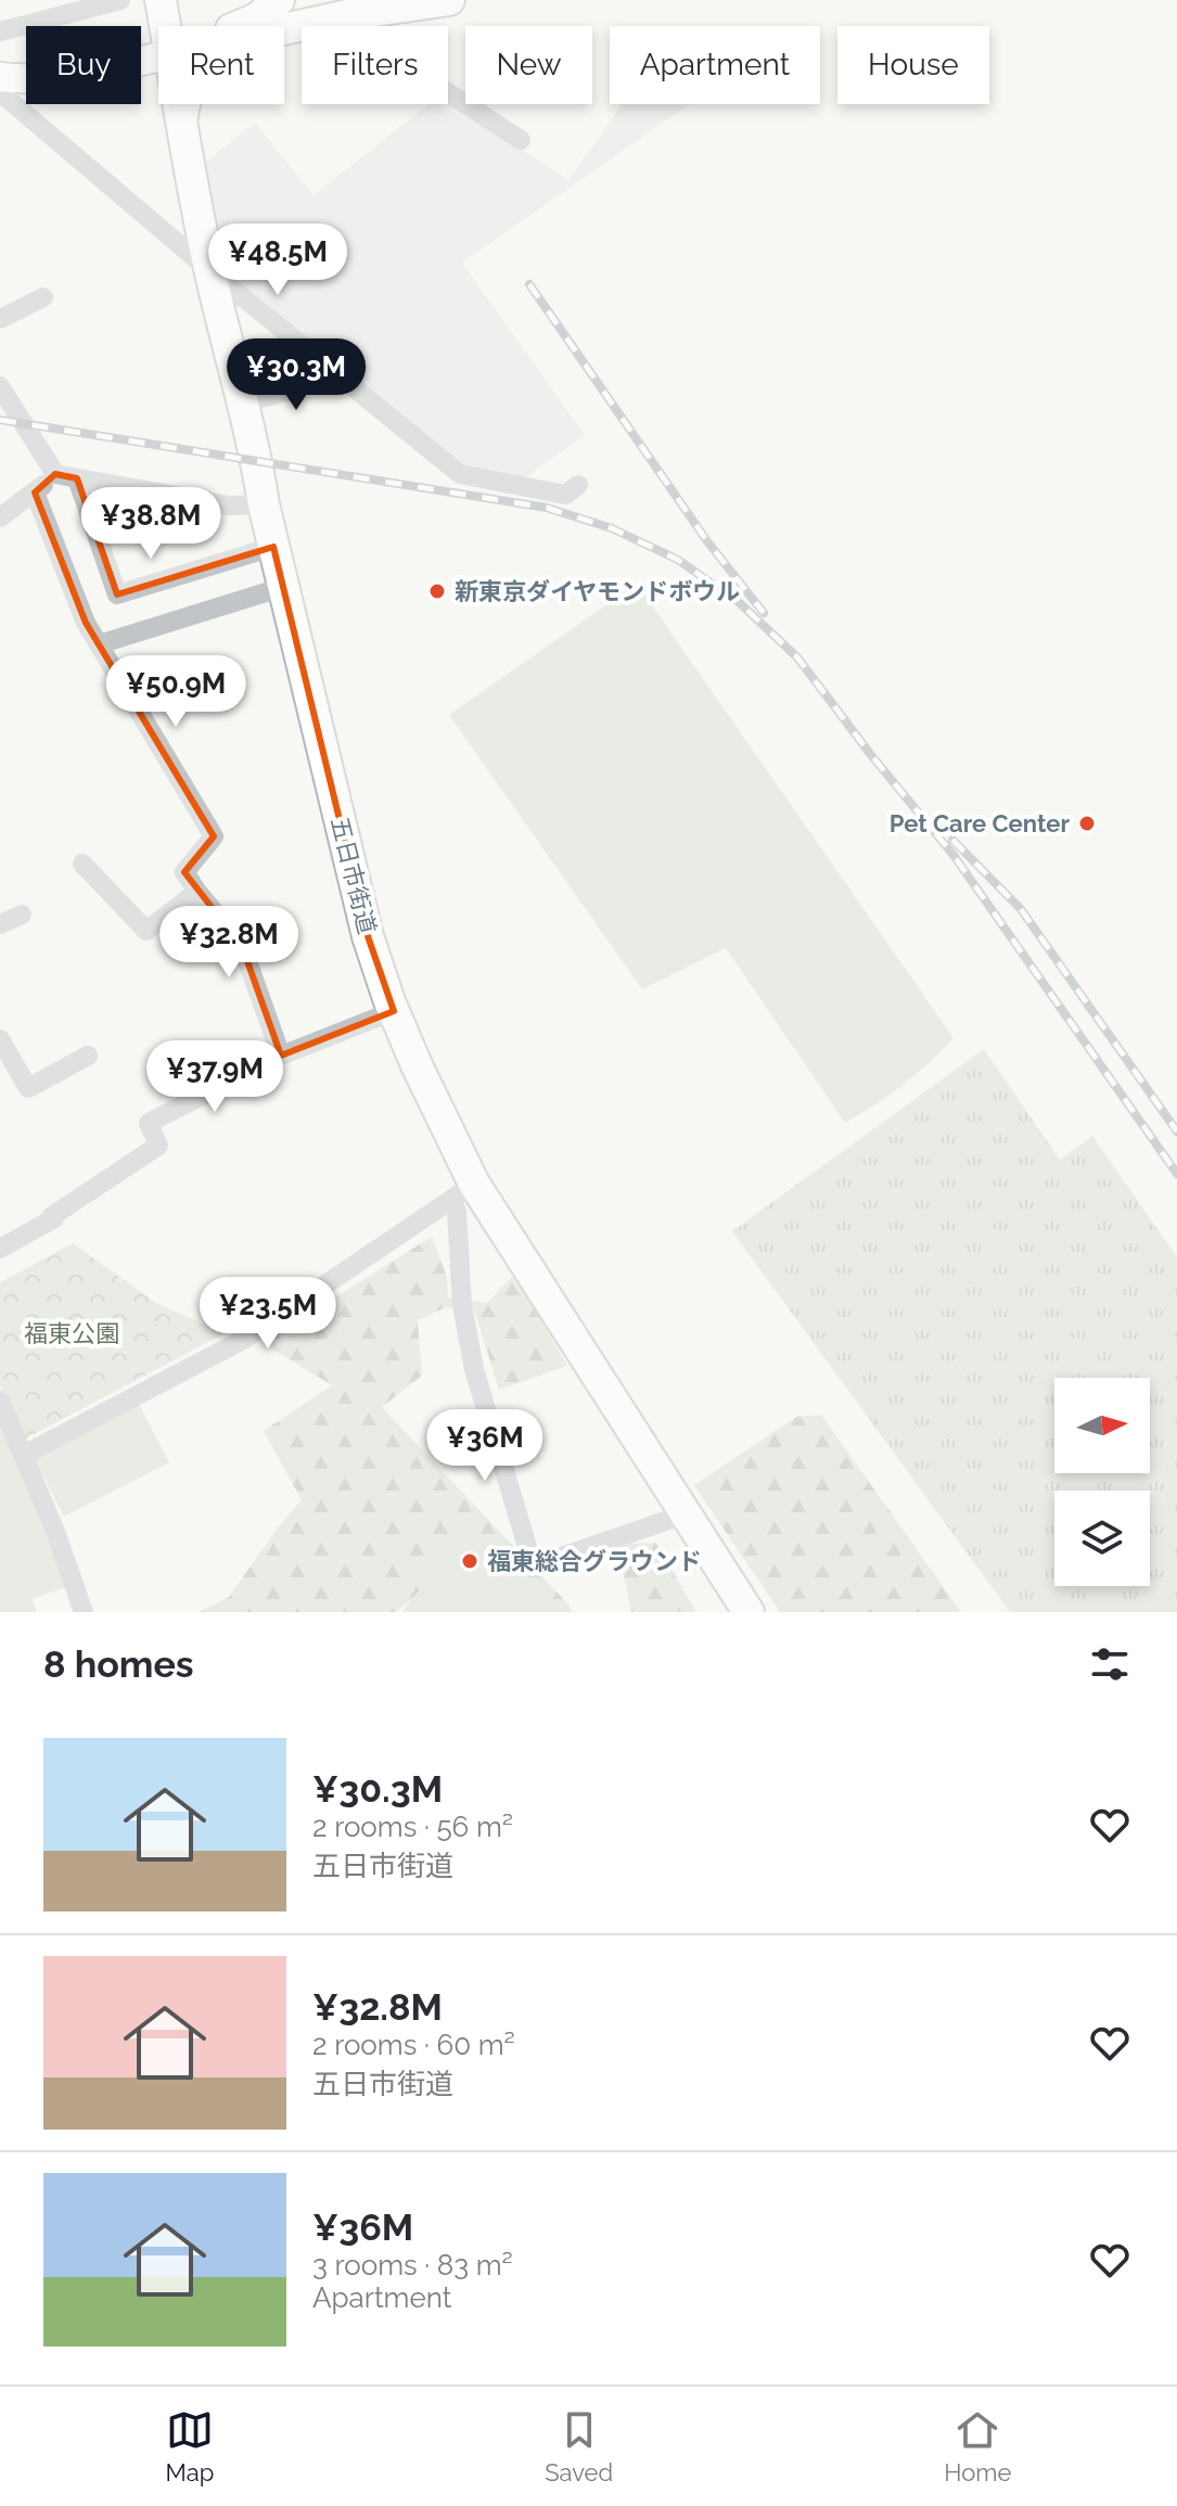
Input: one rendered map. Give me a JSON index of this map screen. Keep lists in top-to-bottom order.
{
  "streets": {
    "main road": ["五日市街道"]
  },
  "parks": ["福東公園"],
  "places": ["新東京ダイヤモンドボウル", "Pet Care Center", "福東総合グラウンド"],
  "north": "right",
  "page": {
    "chip": [
      "Buy",
      "Rent",
      "Filters",
      "New",
      "Apartment",
      "House"
    ],
    "price": [
      "¥48.5M",
      "¥30.3M",
      "¥38.8M",
      "¥50.9M",
      "¥32.8M",
      "¥37.9M",
      "¥23.5M",
      "¥36M"
    ],
    "heading": "8 homes",
    "list": [
      {
        "name": "¥30.3M",
        "note": "2 rooms · 56 m² · 五日市街道"
      },
      {
        "name": "¥32.8M",
        "note": "2 rooms · 60 m² · 五日市街道"
      },
      {
        "name": "¥36M",
        "note": "3 rooms · 83 m² · Apartment"
      }
    ],
    "tabs": ["Map", "Saved", "Home"]
  }
}
